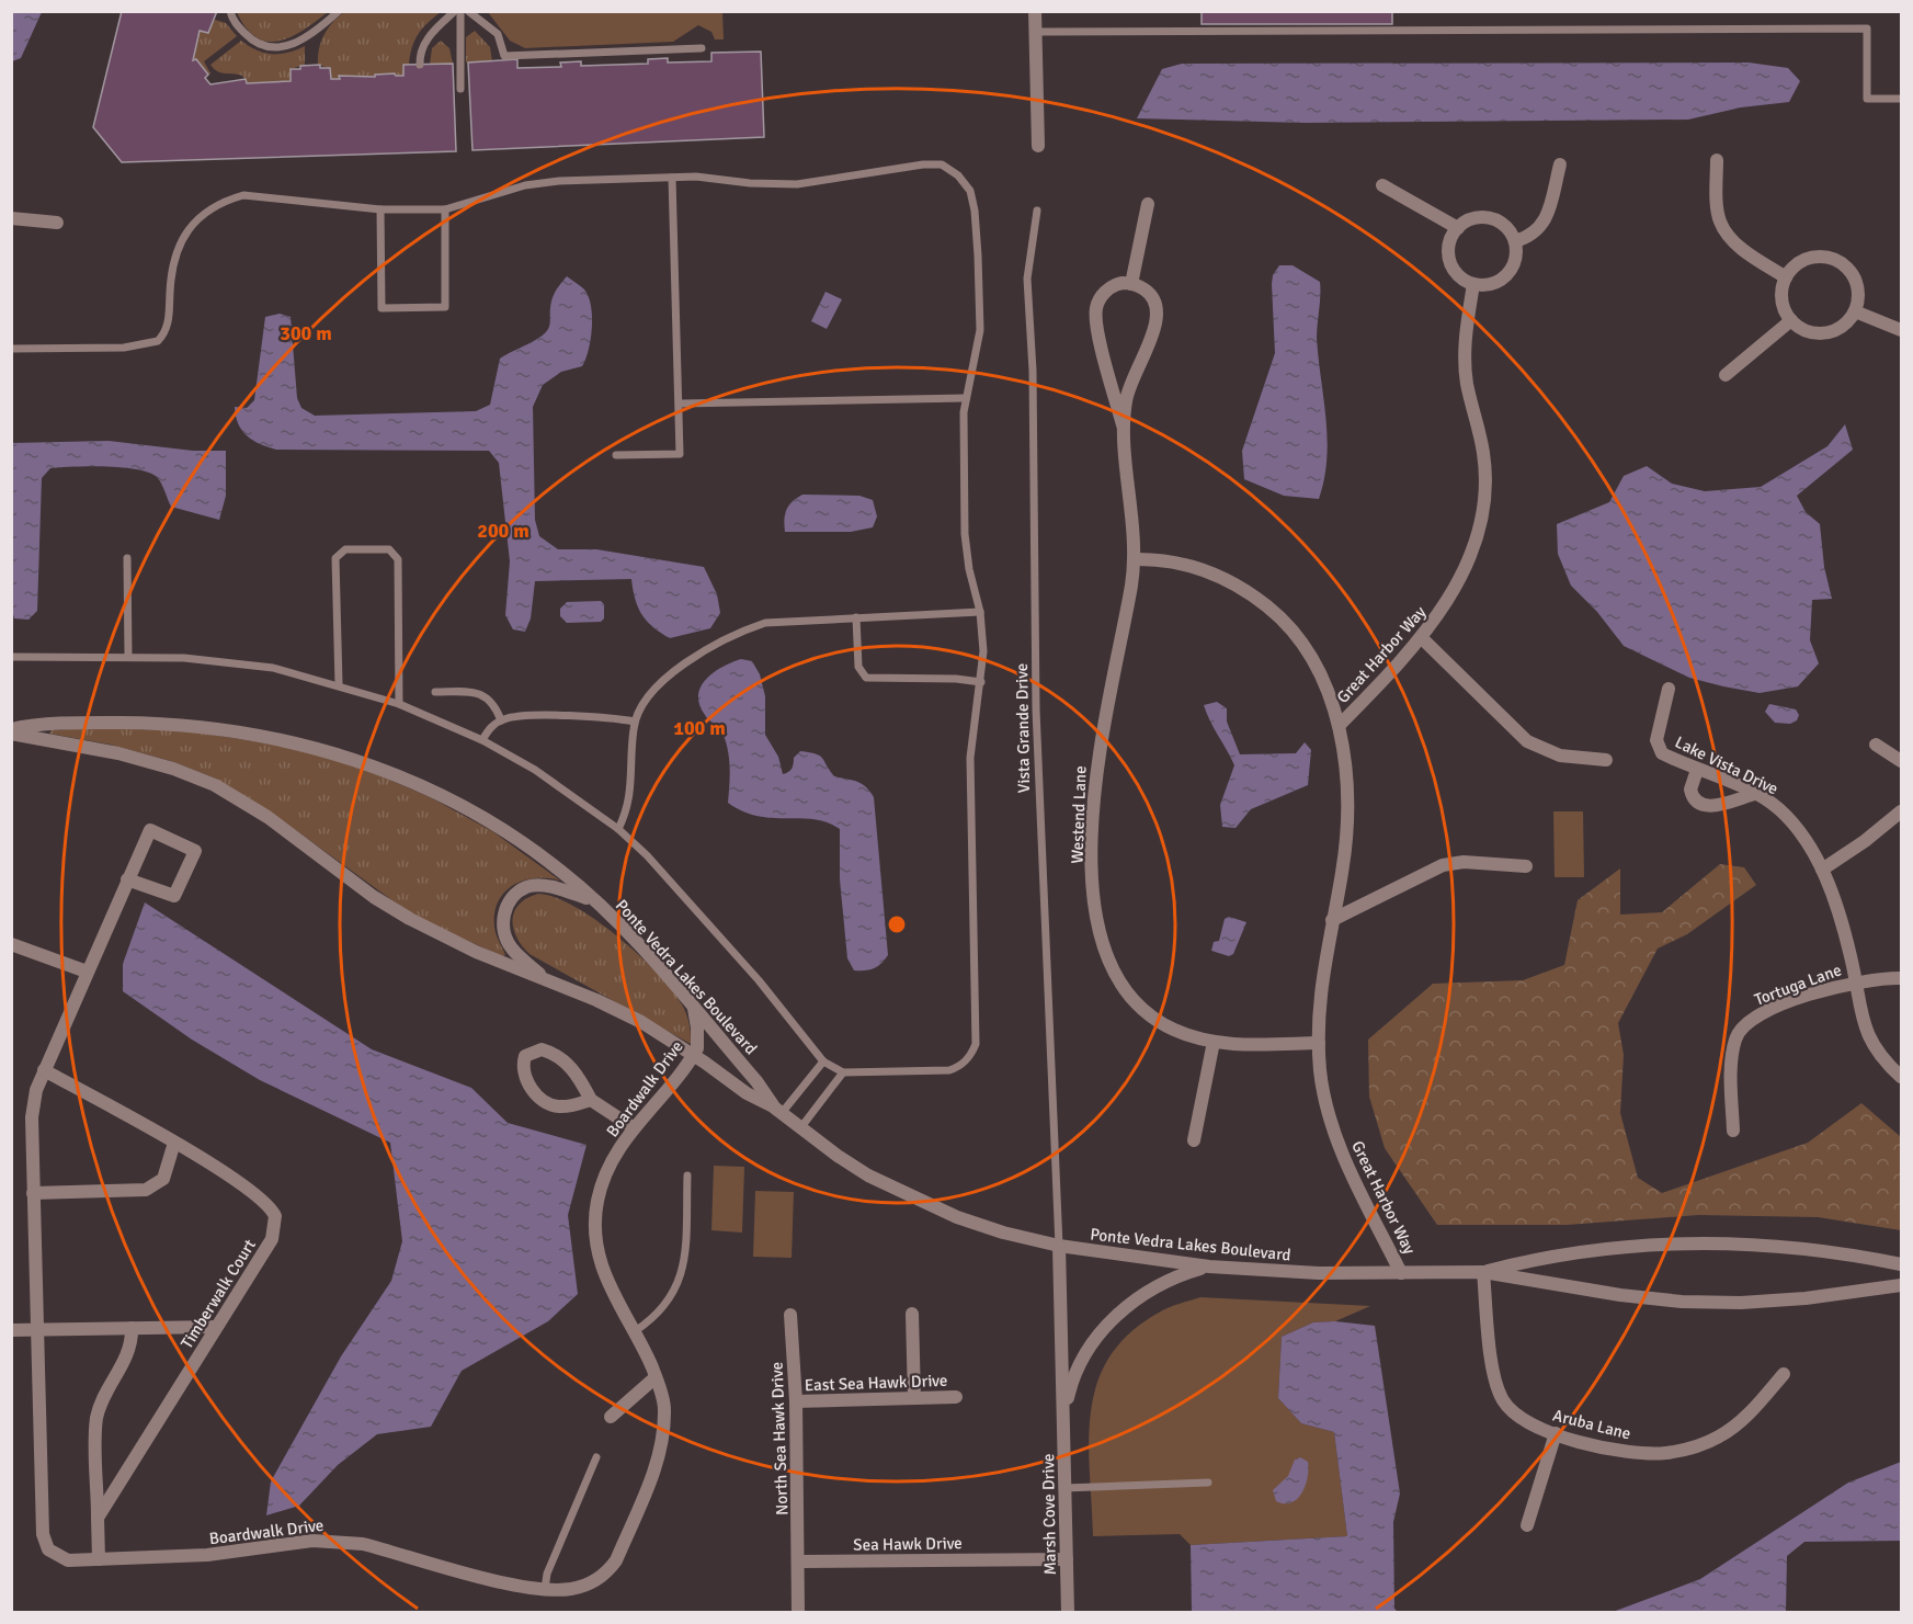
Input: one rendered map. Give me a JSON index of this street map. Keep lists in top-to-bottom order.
{
  "streets": {
    "street": [
      "Great Harbor Way",
      "Lake Vista Drive",
      "Westend Lane",
      "Ponte Vedra Lakes Boulevard",
      "Tortuga Lane",
      "Boardwalk Drive",
      "Timberwalk Court",
      "East Sea Hawk Drive",
      "Aruba Lane",
      "North Sea Hawk Drive",
      "Marsh Cove Drive",
      "Sea Hawk Drive"
    ],
    "lane": ["Vista Grande Drive"]
  },
  "crossings": [
    ["Great Harbor Way", "Westend Lane"],
    ["Great Harbor Way", "Ponte Vedra Lakes Boulevard"],
    ["Vista Grande Drive", "Ponte Vedra Lakes Boulevard"],
    ["Vista Grande Drive", "Marsh Cove Drive"],
    ["Lake Vista Drive", "Tortuga Lane"],
    ["Ponte Vedra Lakes Boulevard", "Boardwalk Drive"],
    ["Ponte Vedra Lakes Boulevard", "Aruba Lane"],
    ["Ponte Vedra Lakes Boulevard", "Marsh Cove Drive"],
    ["Boardwalk Drive", "Timberwalk Court"],
    ["East Sea Hawk Drive", "North Sea Hawk Drive"],
    ["North Sea Hawk Drive", "Sea Hawk Drive"],
    ["Marsh Cove Drive", "Sea Hawk Drive"]
  ],
  "rings": ["300 m", "200 m", "100 m"]
}
